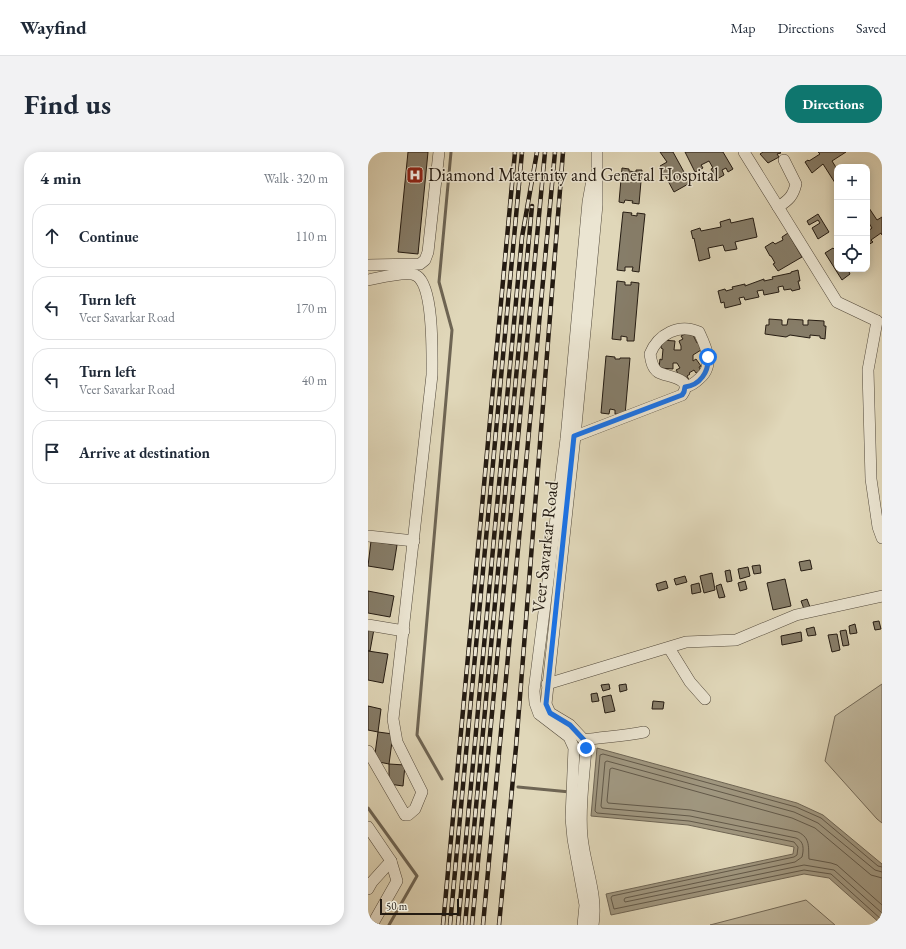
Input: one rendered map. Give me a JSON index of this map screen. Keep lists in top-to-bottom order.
{
  "streets": {
    "street": ["Veer Savarkar Road"]
  },
  "places": {
    "hospital": ["Diamond Maternity and General Hospital"]
  },
  "scale_bar": "50 m",
  "page": {
    "header": "Wayfind",
    "nav": ["Map", "Directions", "Saved"],
    "buttons": "Directions",
    "title": "Find us",
    "heading": ["4 min", "Walk · 320 m"],
    "map_buttons": ["+", "−"],
    "list": [
      ["Continue", "110 m"],
      ["Turn left", "Veer Savarkar Road", "170 m"],
      ["Turn left", "Veer Savarkar Road", "40 m"],
      "Arrive at destination"
    ],
    "scale": "50 m"
  }
}
